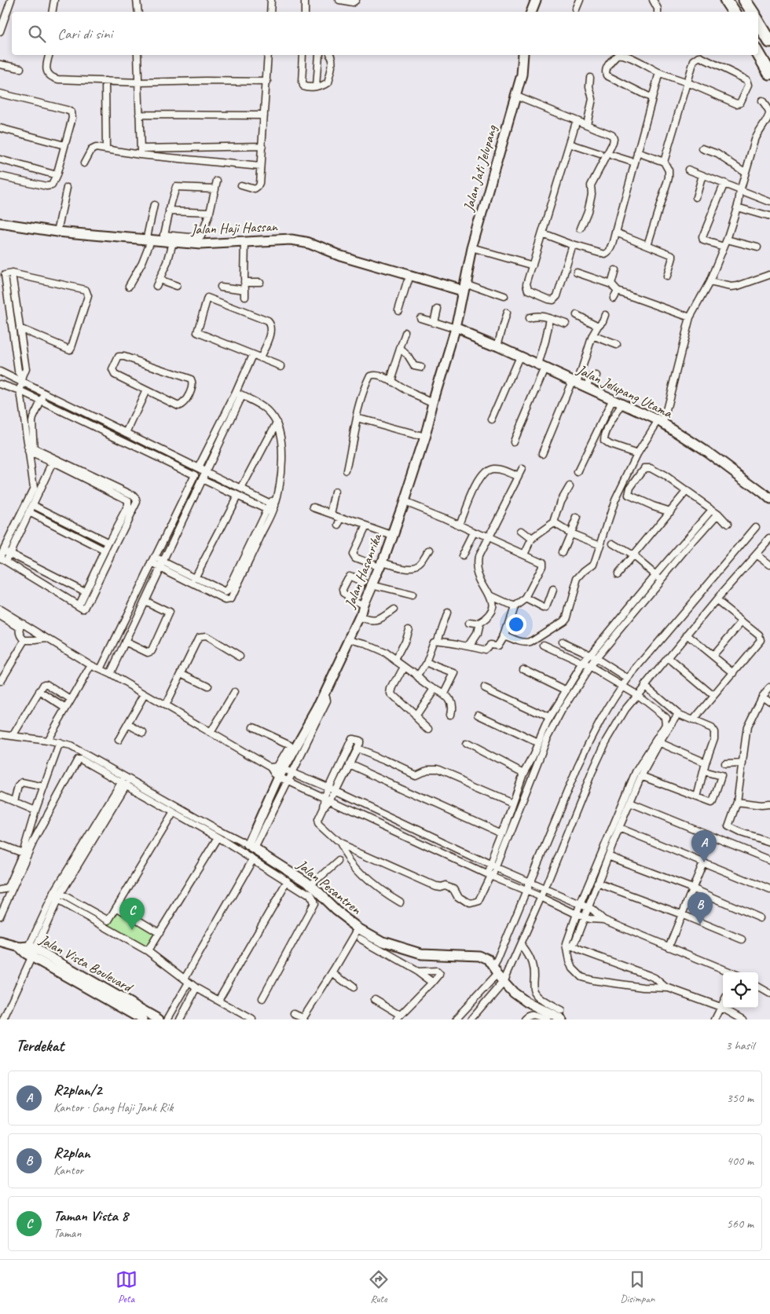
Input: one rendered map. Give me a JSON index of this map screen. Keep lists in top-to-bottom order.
{
  "streets": {
    "street": [
      "Jalan Jati Jelupang",
      "Jalan Haji Hassan",
      "Jalan Jelupang Utama",
      "Jalan Hasanrika",
      "Jalan Pesantren",
      "Jalan Vista Boulevard"
    ]
  },
  "crossings": [
    ["Jalan Jati Jelupang", "Jalan Haji Hassan"],
    ["Jalan Jati Jelupang", "Jalan Hasanrika"],
    ["Jalan Haji Hassan", "Jalan Hasanrika"],
    ["Jalan Jelupang Utama", "Jalan Hasanrika"],
    ["Jalan Hasanrika", "Jalan Pesantren"]
  ],
  "page": {
    "search": "Cari di sini",
    "pins": ["A", "B", "C"],
    "heading": ["Terdekat", "3 hasil"],
    "list": [
      {
        "mark": "A",
        "name": "R2plan/2",
        "note": "Kantor · Gang Haji Jank Rik",
        "value": "350 m"
      },
      {
        "mark": "B",
        "name": "R2plan",
        "note": "Kantor",
        "value": "400 m"
      },
      {
        "mark": "C",
        "name": "Taman Vista 8",
        "note": "Taman",
        "value": "560 m"
      }
    ],
    "nav": ["Peta", "Rute", "Disimpan"]
  }
}
